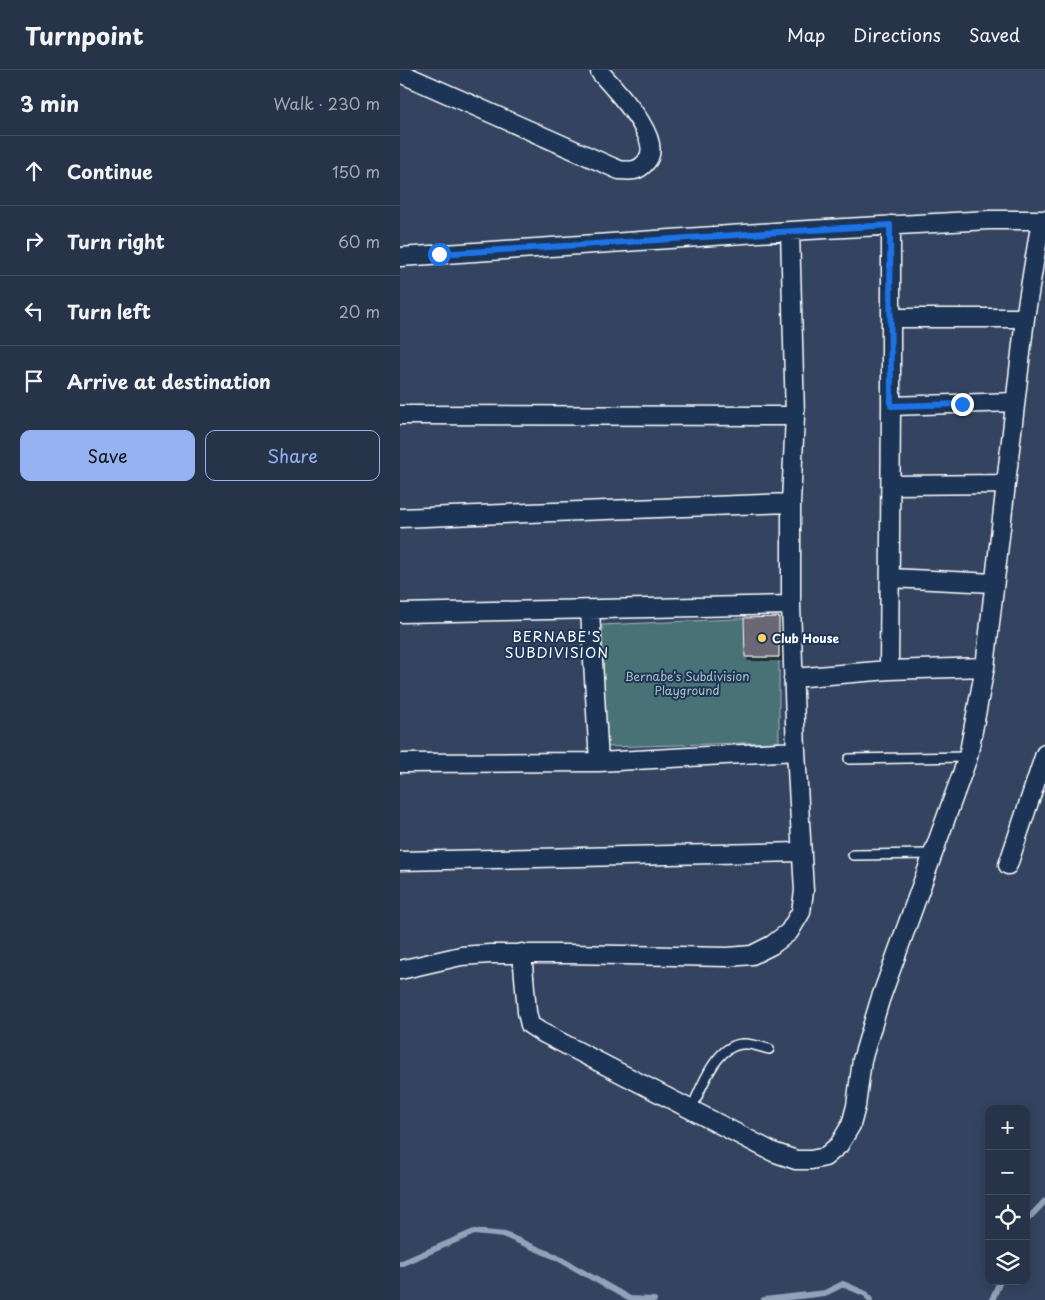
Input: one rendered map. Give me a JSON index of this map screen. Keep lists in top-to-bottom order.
{
  "districts": ["BERNABE'S SUBDIVISION"],
  "parks": ["Bernabe's Subdivision Playground"],
  "places": ["Club House"],
  "page": {
    "header": "Turnpoint",
    "nav": ["Map", "Directions", "Saved"],
    "heading": ["3 min", "Walk · 230 m"],
    "list": [
      ["Continue", "150 m"],
      ["Turn right", "60 m"],
      ["Turn left", "20 m"],
      "Arrive at destination"
    ],
    "buttons": ["Save", "Share"],
    "map_buttons": ["+", "−"]
  }
}
